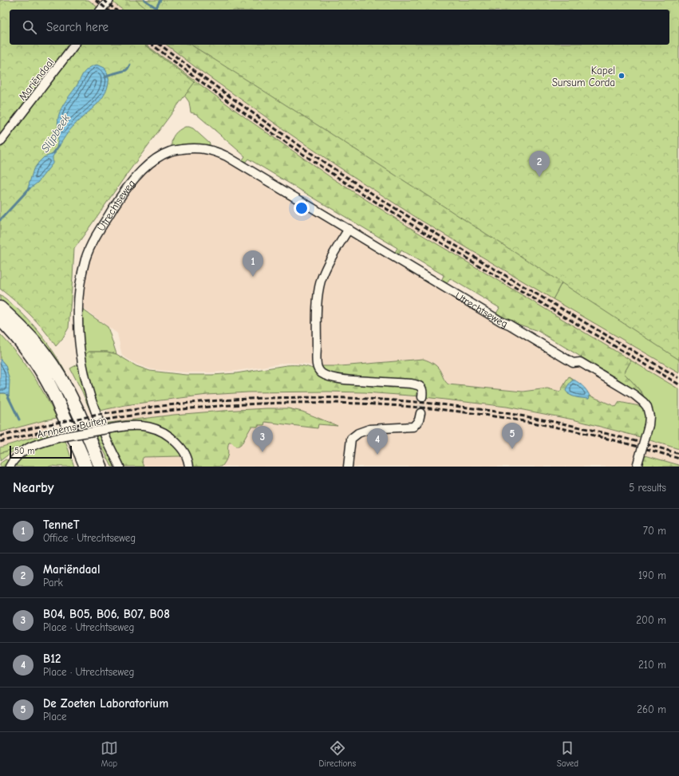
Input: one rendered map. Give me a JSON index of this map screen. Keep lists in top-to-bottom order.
{
  "streets": {
    "street": ["Mariëndaal", "Utrechtseweg", "Arnhems Buiten"]
  },
  "water": ["Slijpbeek"],
  "places": ["Kapel Sursum Corda"],
  "scale_bar": "50 m",
  "page": {
    "search": "Search here",
    "pins": [
      "2",
      "1",
      "5",
      "3",
      "4"
    ],
    "scale": "50 m",
    "heading": ["Nearby", "5 results"],
    "list": [
      {
        "mark": "1",
        "name": "TenneT",
        "note": "Office · Utrechtseweg",
        "value": "70 m"
      },
      {
        "mark": "2",
        "name": "Mariëndaal",
        "note": "Park",
        "value": "190 m"
      },
      {
        "mark": "3",
        "name": "B04, B05, B06, B07, B08",
        "note": "Place · Utrechtseweg",
        "value": "200 m"
      },
      {
        "mark": "4",
        "name": "B12",
        "note": "Place · Utrechtseweg",
        "value": "210 m"
      },
      {
        "mark": "5",
        "name": "De Zoeten Laboratorium",
        "note": "Place",
        "value": "260 m"
      }
    ],
    "nav": ["Map", "Directions", "Saved"]
  }
}
